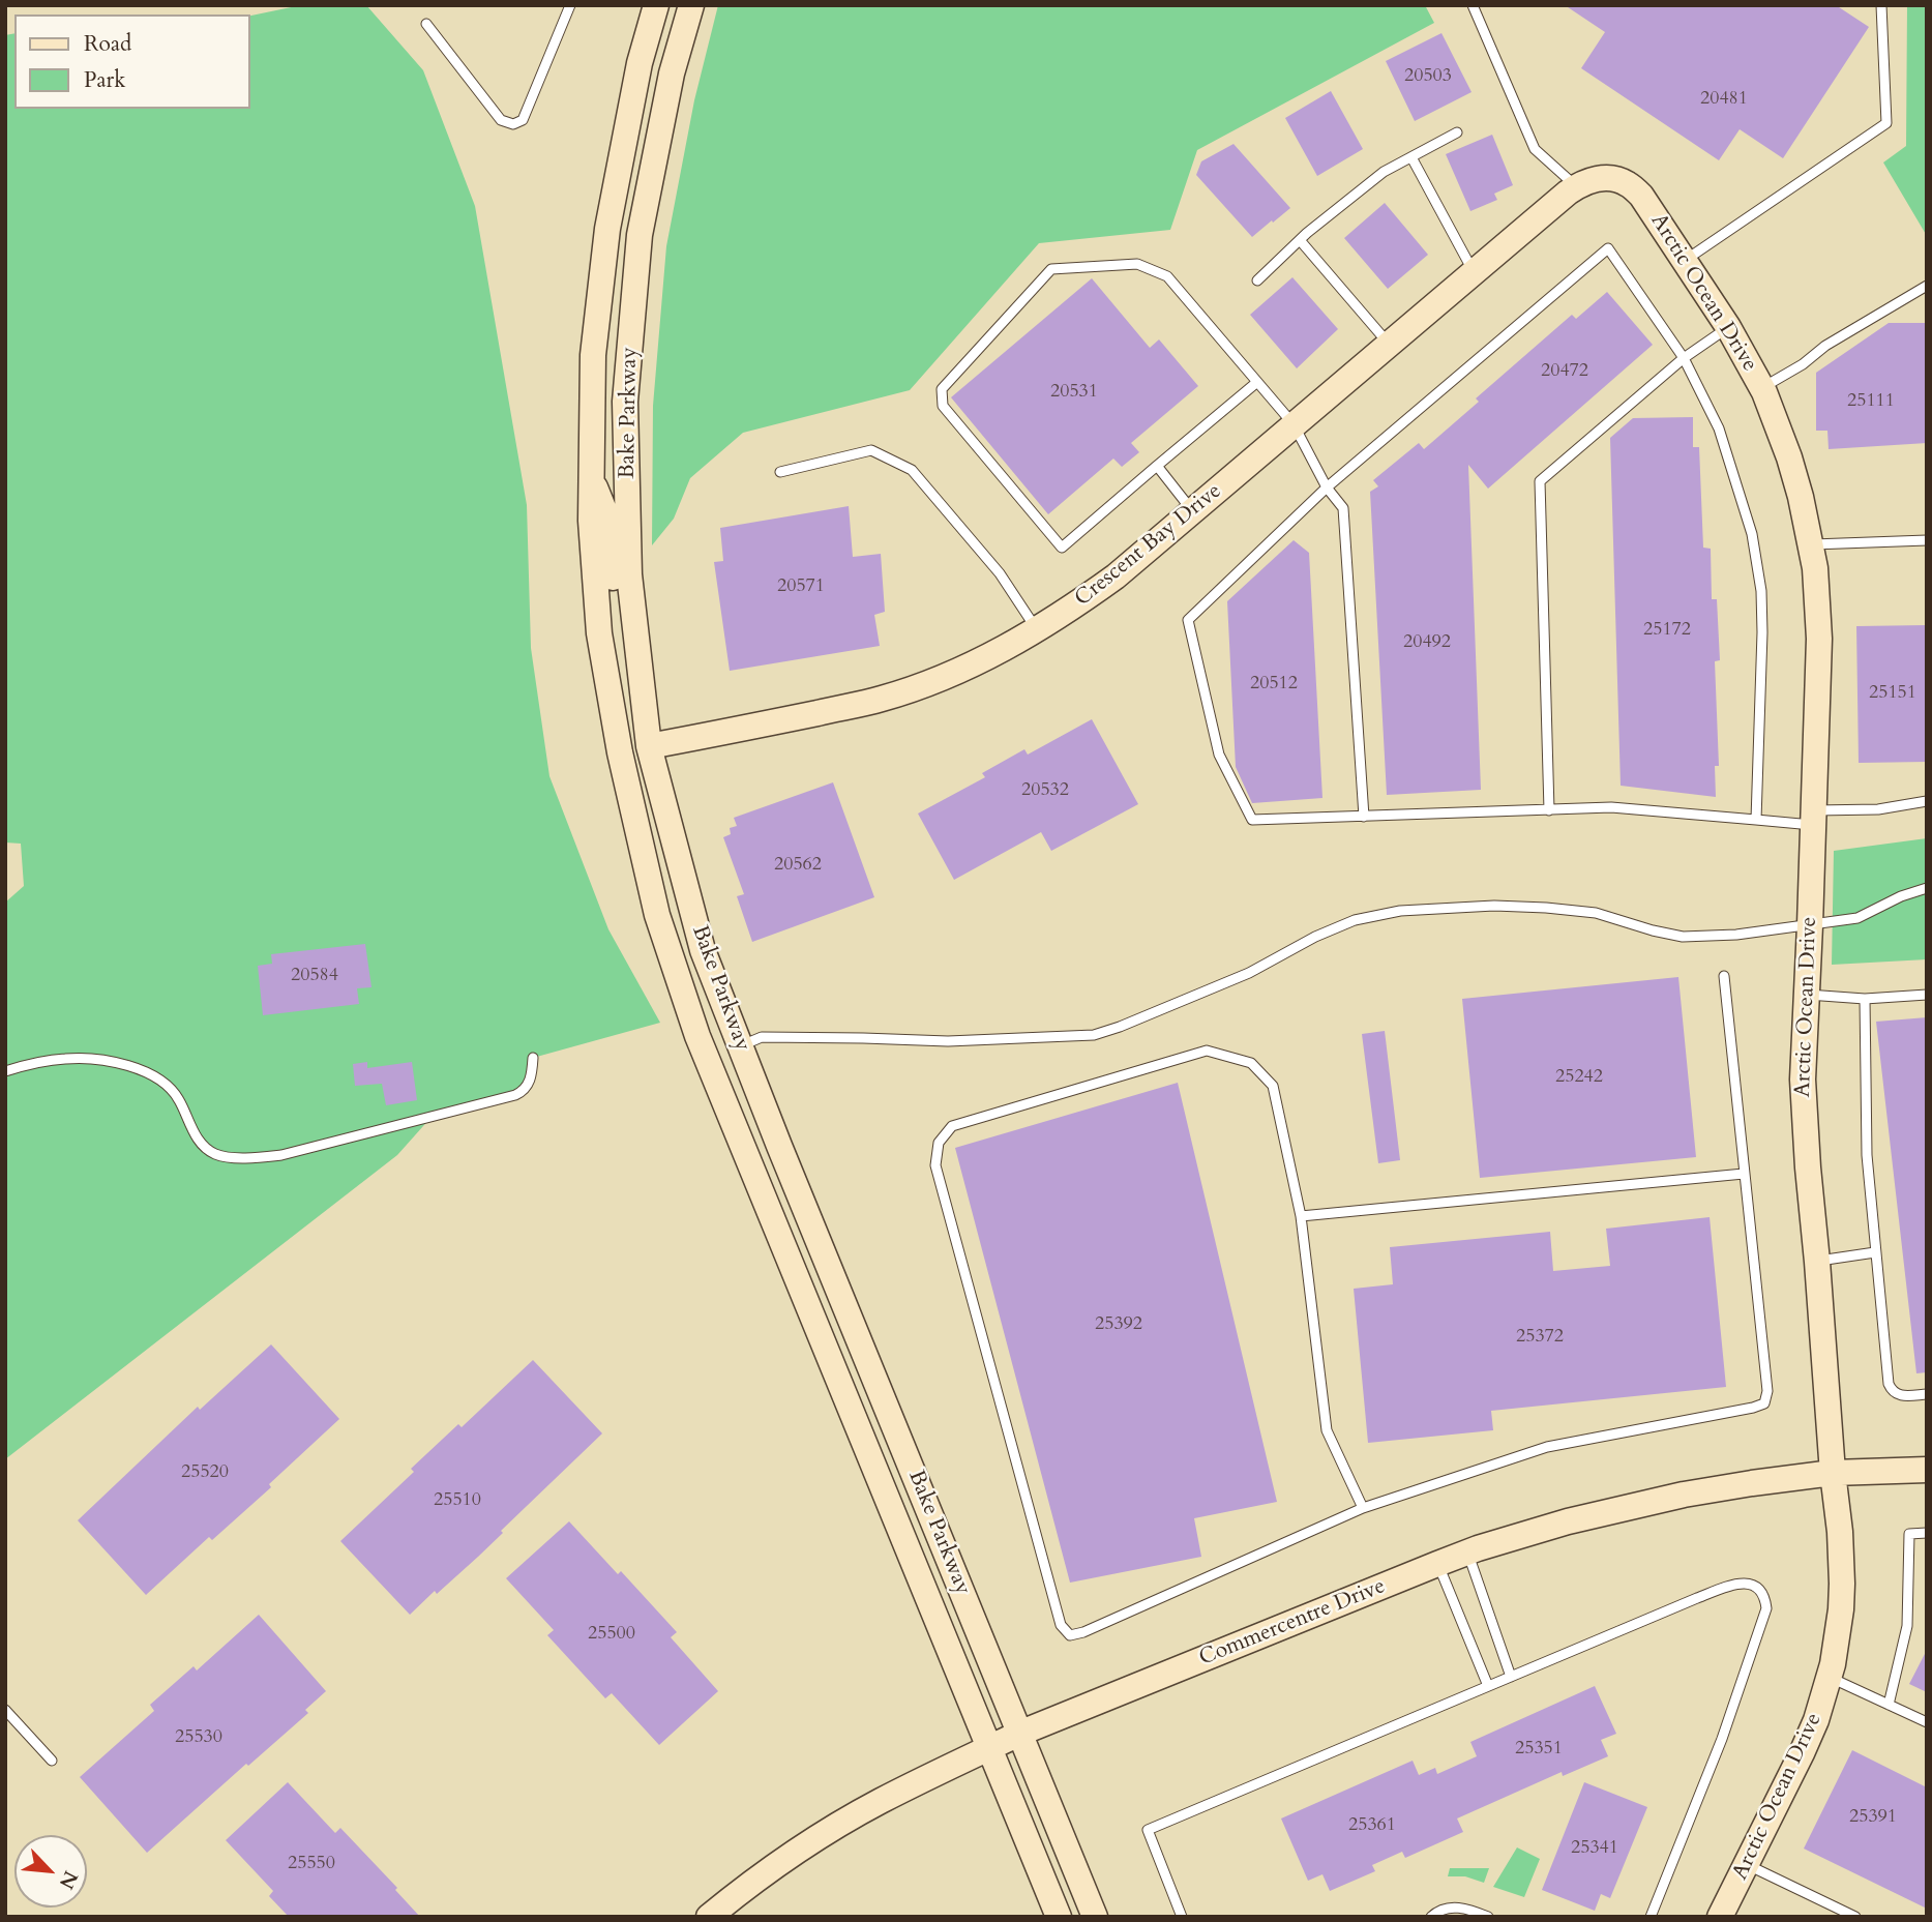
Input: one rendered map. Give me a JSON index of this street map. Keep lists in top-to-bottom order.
{
  "streets": {
    "street": [
      "Arctic Ocean Drive",
      "Bake Parkway",
      "Crescent Bay Drive",
      "Commercentre Drive"
    ]
  },
  "crossings": [
    ["Arctic Ocean Drive", "Crescent Bay Drive"],
    ["Arctic Ocean Drive", "Commercentre Drive"],
    ["Bake Parkway", "Crescent Bay Drive"],
    ["Bake Parkway", "Commercentre Drive"]
  ],
  "house_numbers": [
    "20503",
    "20481",
    "20472",
    "20531",
    "25111",
    "20571",
    "25172",
    "20492",
    "20512",
    "25151",
    "20532",
    "20562",
    "20584",
    "25242",
    "25392",
    "25372",
    "25520",
    "25510",
    "25500",
    "25530",
    "25351",
    "25391",
    "25361",
    "25341",
    "25550"
  ],
  "legend": ["Road", "Park"],
  "north": "bottom right"
}
